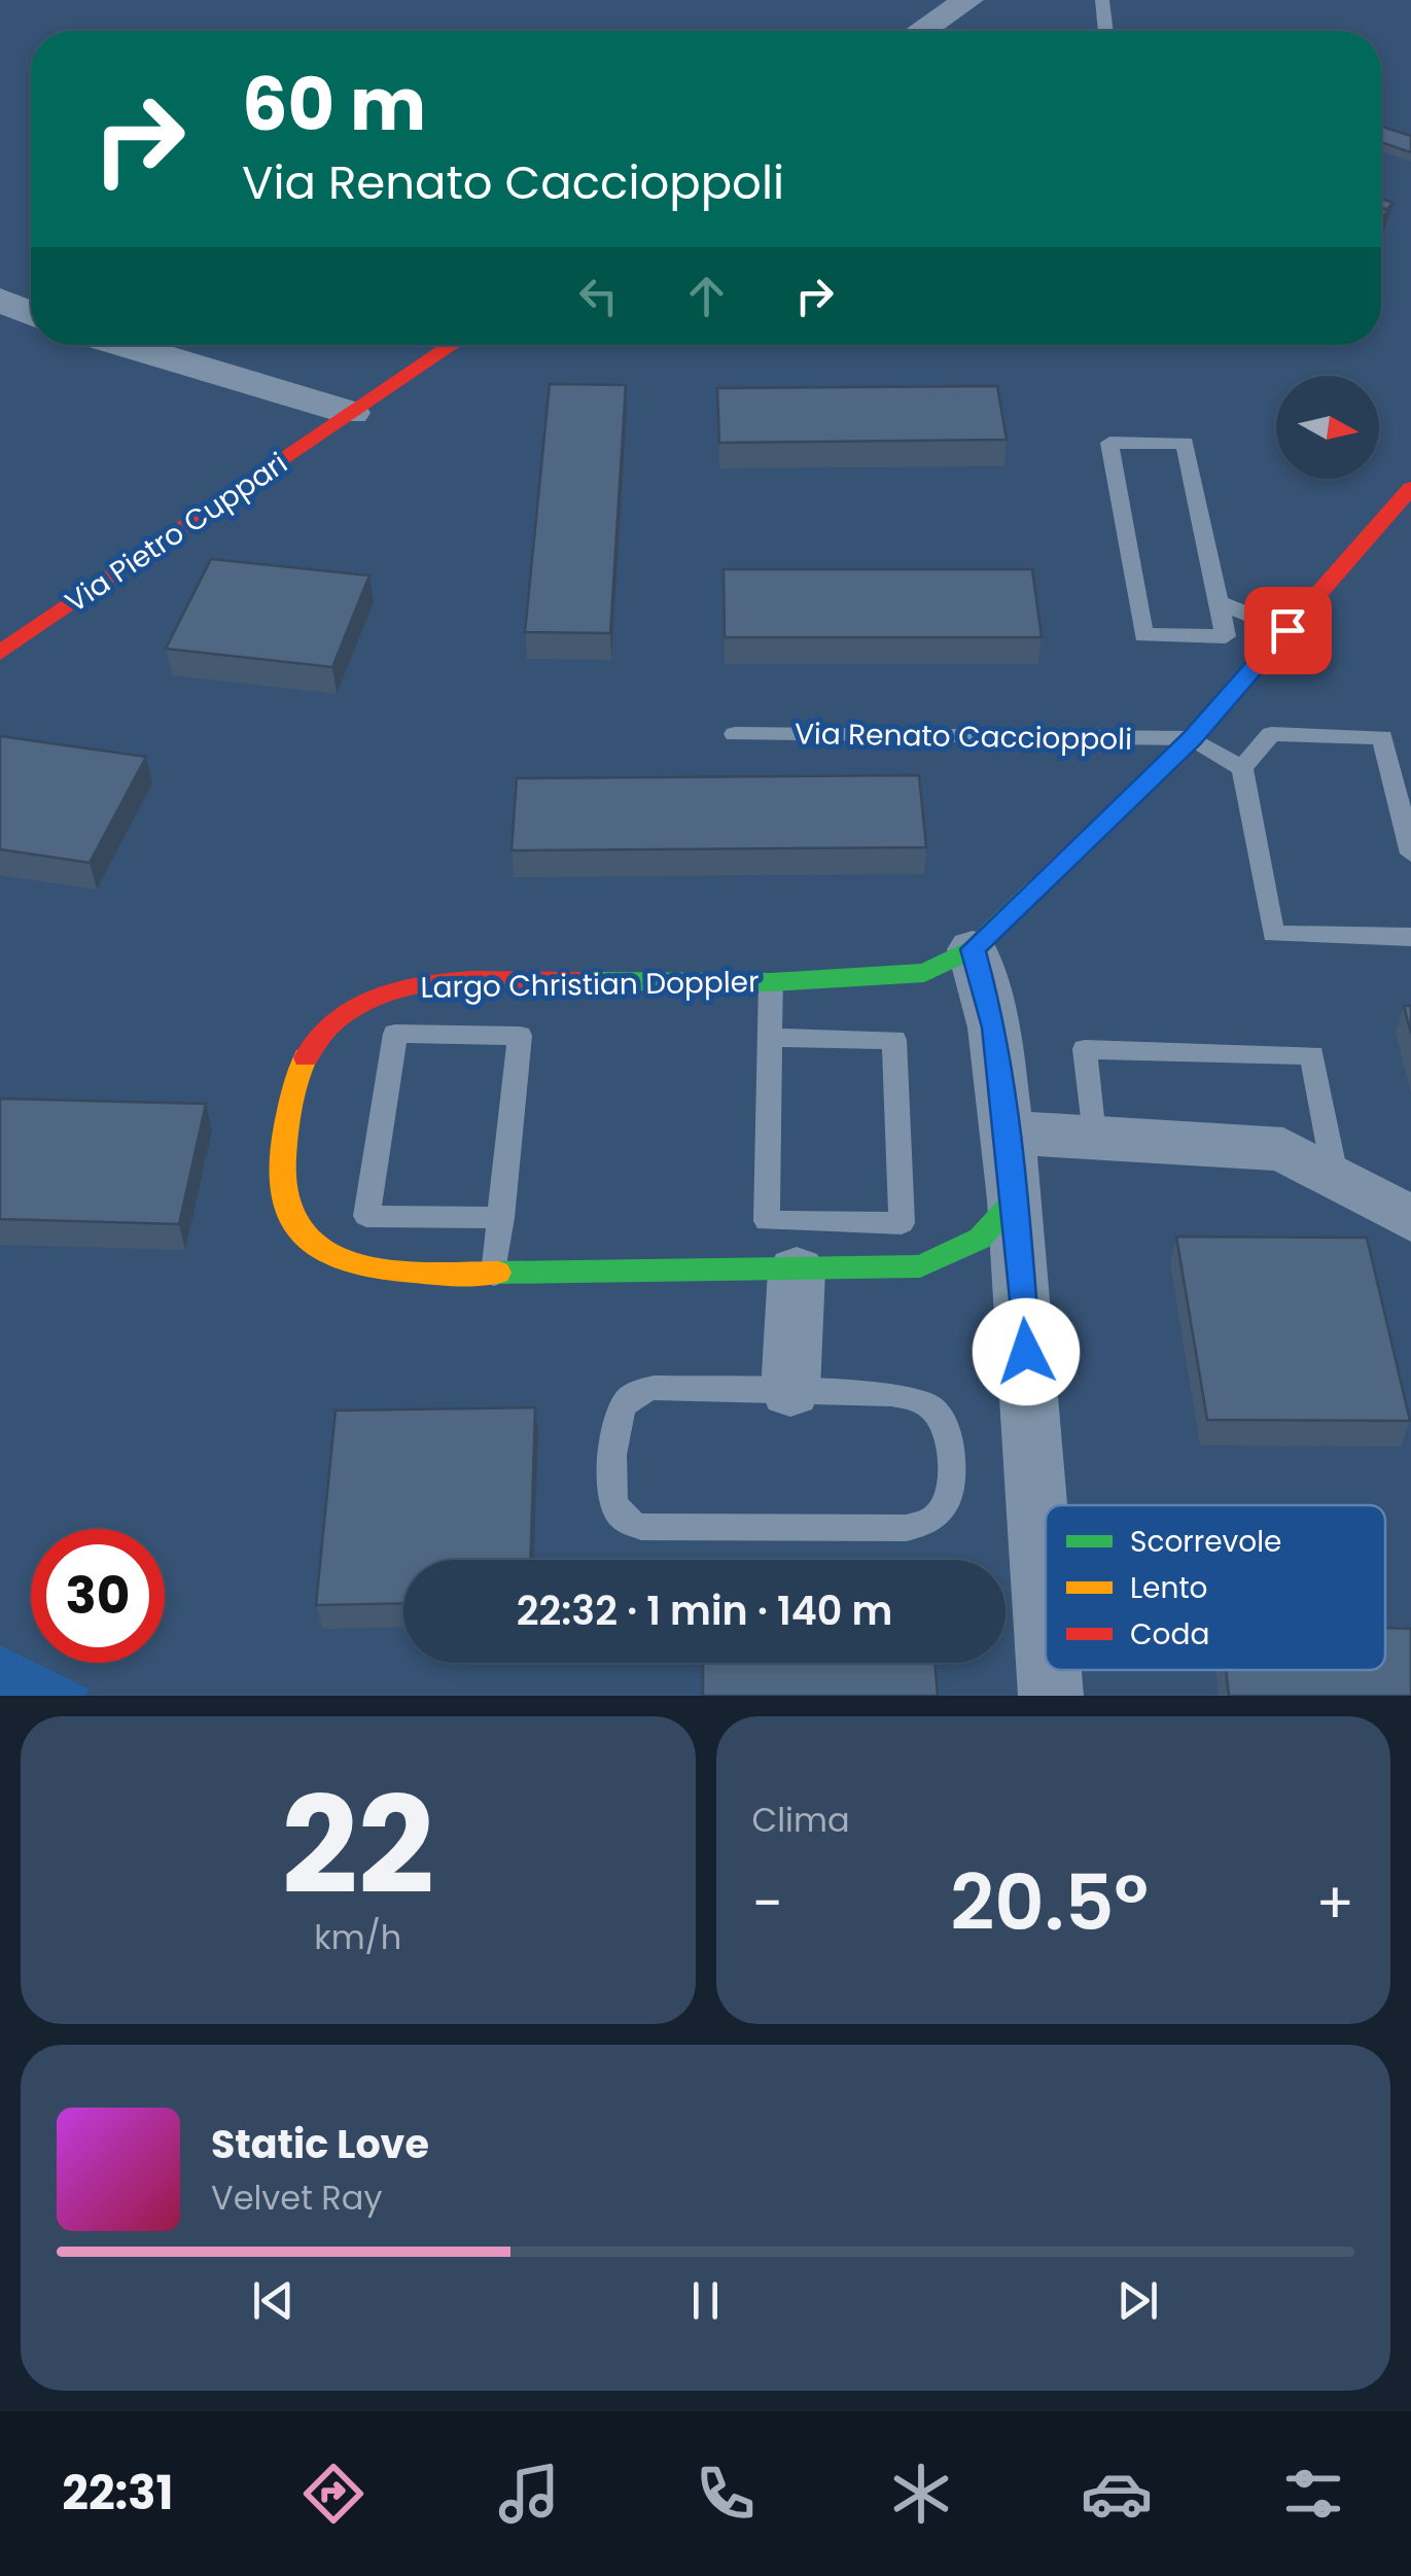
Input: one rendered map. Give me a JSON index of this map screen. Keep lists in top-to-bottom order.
{
  "streets": {
    "street": ["Via Pietro Cuppari", "Via Renato Caccioppoli", "Largo Christian Doppler"]
  },
  "crossings": [
    ["Via Renato Caccioppoli", "Largo Christian Doppler"]
  ],
  "legend": ["Scorrevole", "Lento", "Coda"],
  "north": "right",
  "page": {
    "turn": ["60 m", "Via Renato Caccioppoli"],
    "limit": "30",
    "trip": "22:32 · 1 min · 140 m",
    "tile": [
      ["22", "km/h"],
      "Clima"
    ],
    "heat": ["−", "20.5°", "+"],
    "song": ["Static Love", "Velvet Ray"],
    "tabs": "22:31"
  }
}
